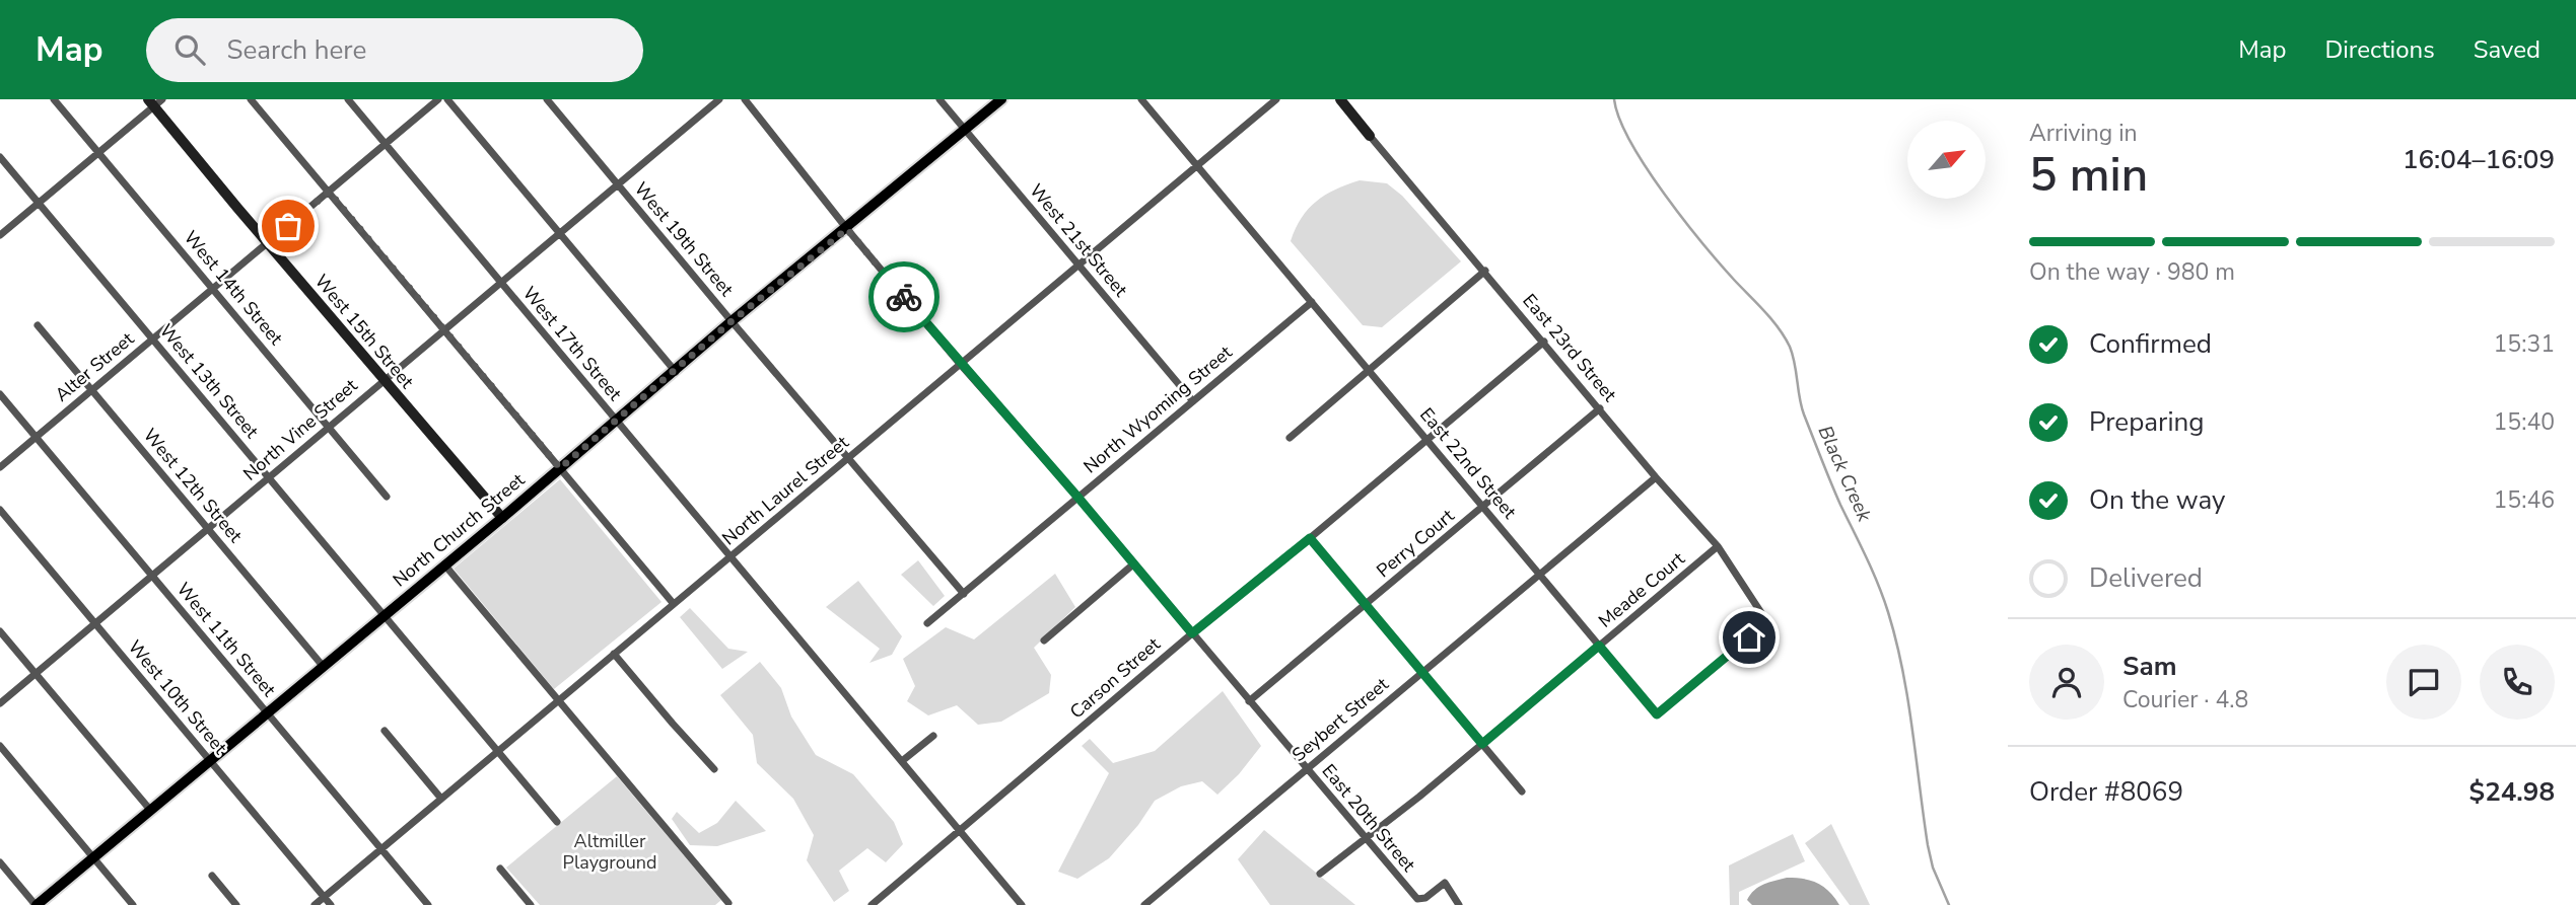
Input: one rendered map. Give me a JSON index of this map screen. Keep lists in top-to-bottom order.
{
  "streets": {
    "main road": ["West 15th Street", "East 23rd Street", "North Church Street"],
    "street": [
      "West 19th Street",
      "West 21st Street",
      "West 14th Street",
      "West 17th Street",
      "Alter Street",
      "West 13th Street",
      "North Wyoming Street",
      "North Vine Street",
      "East 22nd Street",
      "West 12th Street",
      "North Laurel Street",
      "Perry Court",
      "Meade Court",
      "West 11th Street",
      "Carson Street",
      "West 10th Street",
      "Seybert Street",
      "East 20th Street"
    ]
  },
  "crossings": [
    ["West 19th Street", "North Wyoming Street"],
    ["West 19th Street", "North Vine Street"],
    ["West 19th Street", "North Laurel Street"],
    ["West 19th Street", "North Church Street"],
    ["West 21st Street", "North Wyoming Street"],
    ["West 21st Street", "North Laurel Street"],
    ["West 21st Street", "North Church Street"],
    ["West 14th Street", "Alter Street"],
    ["West 14th Street", "North Vine Street"],
    ["West 15th Street", "Alter Street"],
    ["West 15th Street", "North Vine Street"],
    ["West 15th Street", "North Church Street"],
    ["West 17th Street", "Alter Street"],
    ["West 17th Street", "North Vine Street"],
    ["West 17th Street", "North Laurel Street"],
    ["West 17th Street", "North Church Street"],
    ["West 17th Street", "Carson Street"],
    ["East 23rd Street", "East 22nd Street"],
    ["East 23rd Street", "Perry Court"],
    ["East 23rd Street", "Meade Court"],
    ["East 23rd Street", "Carson Street"],
    ["East 23rd Street", "Seybert Street"],
    ["Alter Street", "West 13th Street"],
    ["Alter Street", "West 12th Street"],
    ["Alter Street", "West 11th Street"],
    ["West 13th Street", "North Vine Street"],
    ["West 13th Street", "North Laurel Street"],
    ["West 13th Street", "North Church Street"],
    ["North Wyoming Street", "East 22nd Street"],
    ["North Wyoming Street", "East 20th Street"],
    ["North Vine Street", "West 12th Street"],
    ["North Vine Street", "West 11th Street"],
    ["North Vine Street", "West 10th Street"],
    ["East 22nd Street", "North Laurel Street"],
    ["East 22nd Street", "Perry Court"],
    ["East 22nd Street", "Meade Court"],
    ["East 22nd Street", "Carson Street"],
    ["East 22nd Street", "Seybert Street"],
    ["West 12th Street", "North Church Street"],
    ["North Laurel Street", "West 11th Street"],
    ["North Laurel Street", "West 10th Street"],
    ["North Laurel Street", "East 20th Street"],
    ["North Church Street", "West 11th Street"],
    ["North Church Street", "West 10th Street"],
    ["North Church Street", "East 20th Street"],
    ["Perry Court", "East 20th Street"],
    ["Meade Court", "East 20th Street"],
    ["Carson Street", "East 20th Street"],
    ["Seybert Street", "East 20th Street"]
  ],
  "water": ["Black Creek"],
  "parks": ["Altmiller Playground"],
  "north": "top right",
  "page": {
    "header": "Map",
    "search": "Search here",
    "nav": ["Map", "Directions", "Saved"],
    "heading": ["5 min", "Arriving in", "16:04–16:09"],
    "panel": [
      "Sam",
      "Courier · 4.8",
      "Order #8069",
      "$24.98"
    ],
    "bar": "On the way · 980 m",
    "list": [
      ["Confirmed", "15:31"],
      ["Preparing", "15:40"],
      ["On the way", "15:46"],
      "Delivered"
    ]
  }
}
